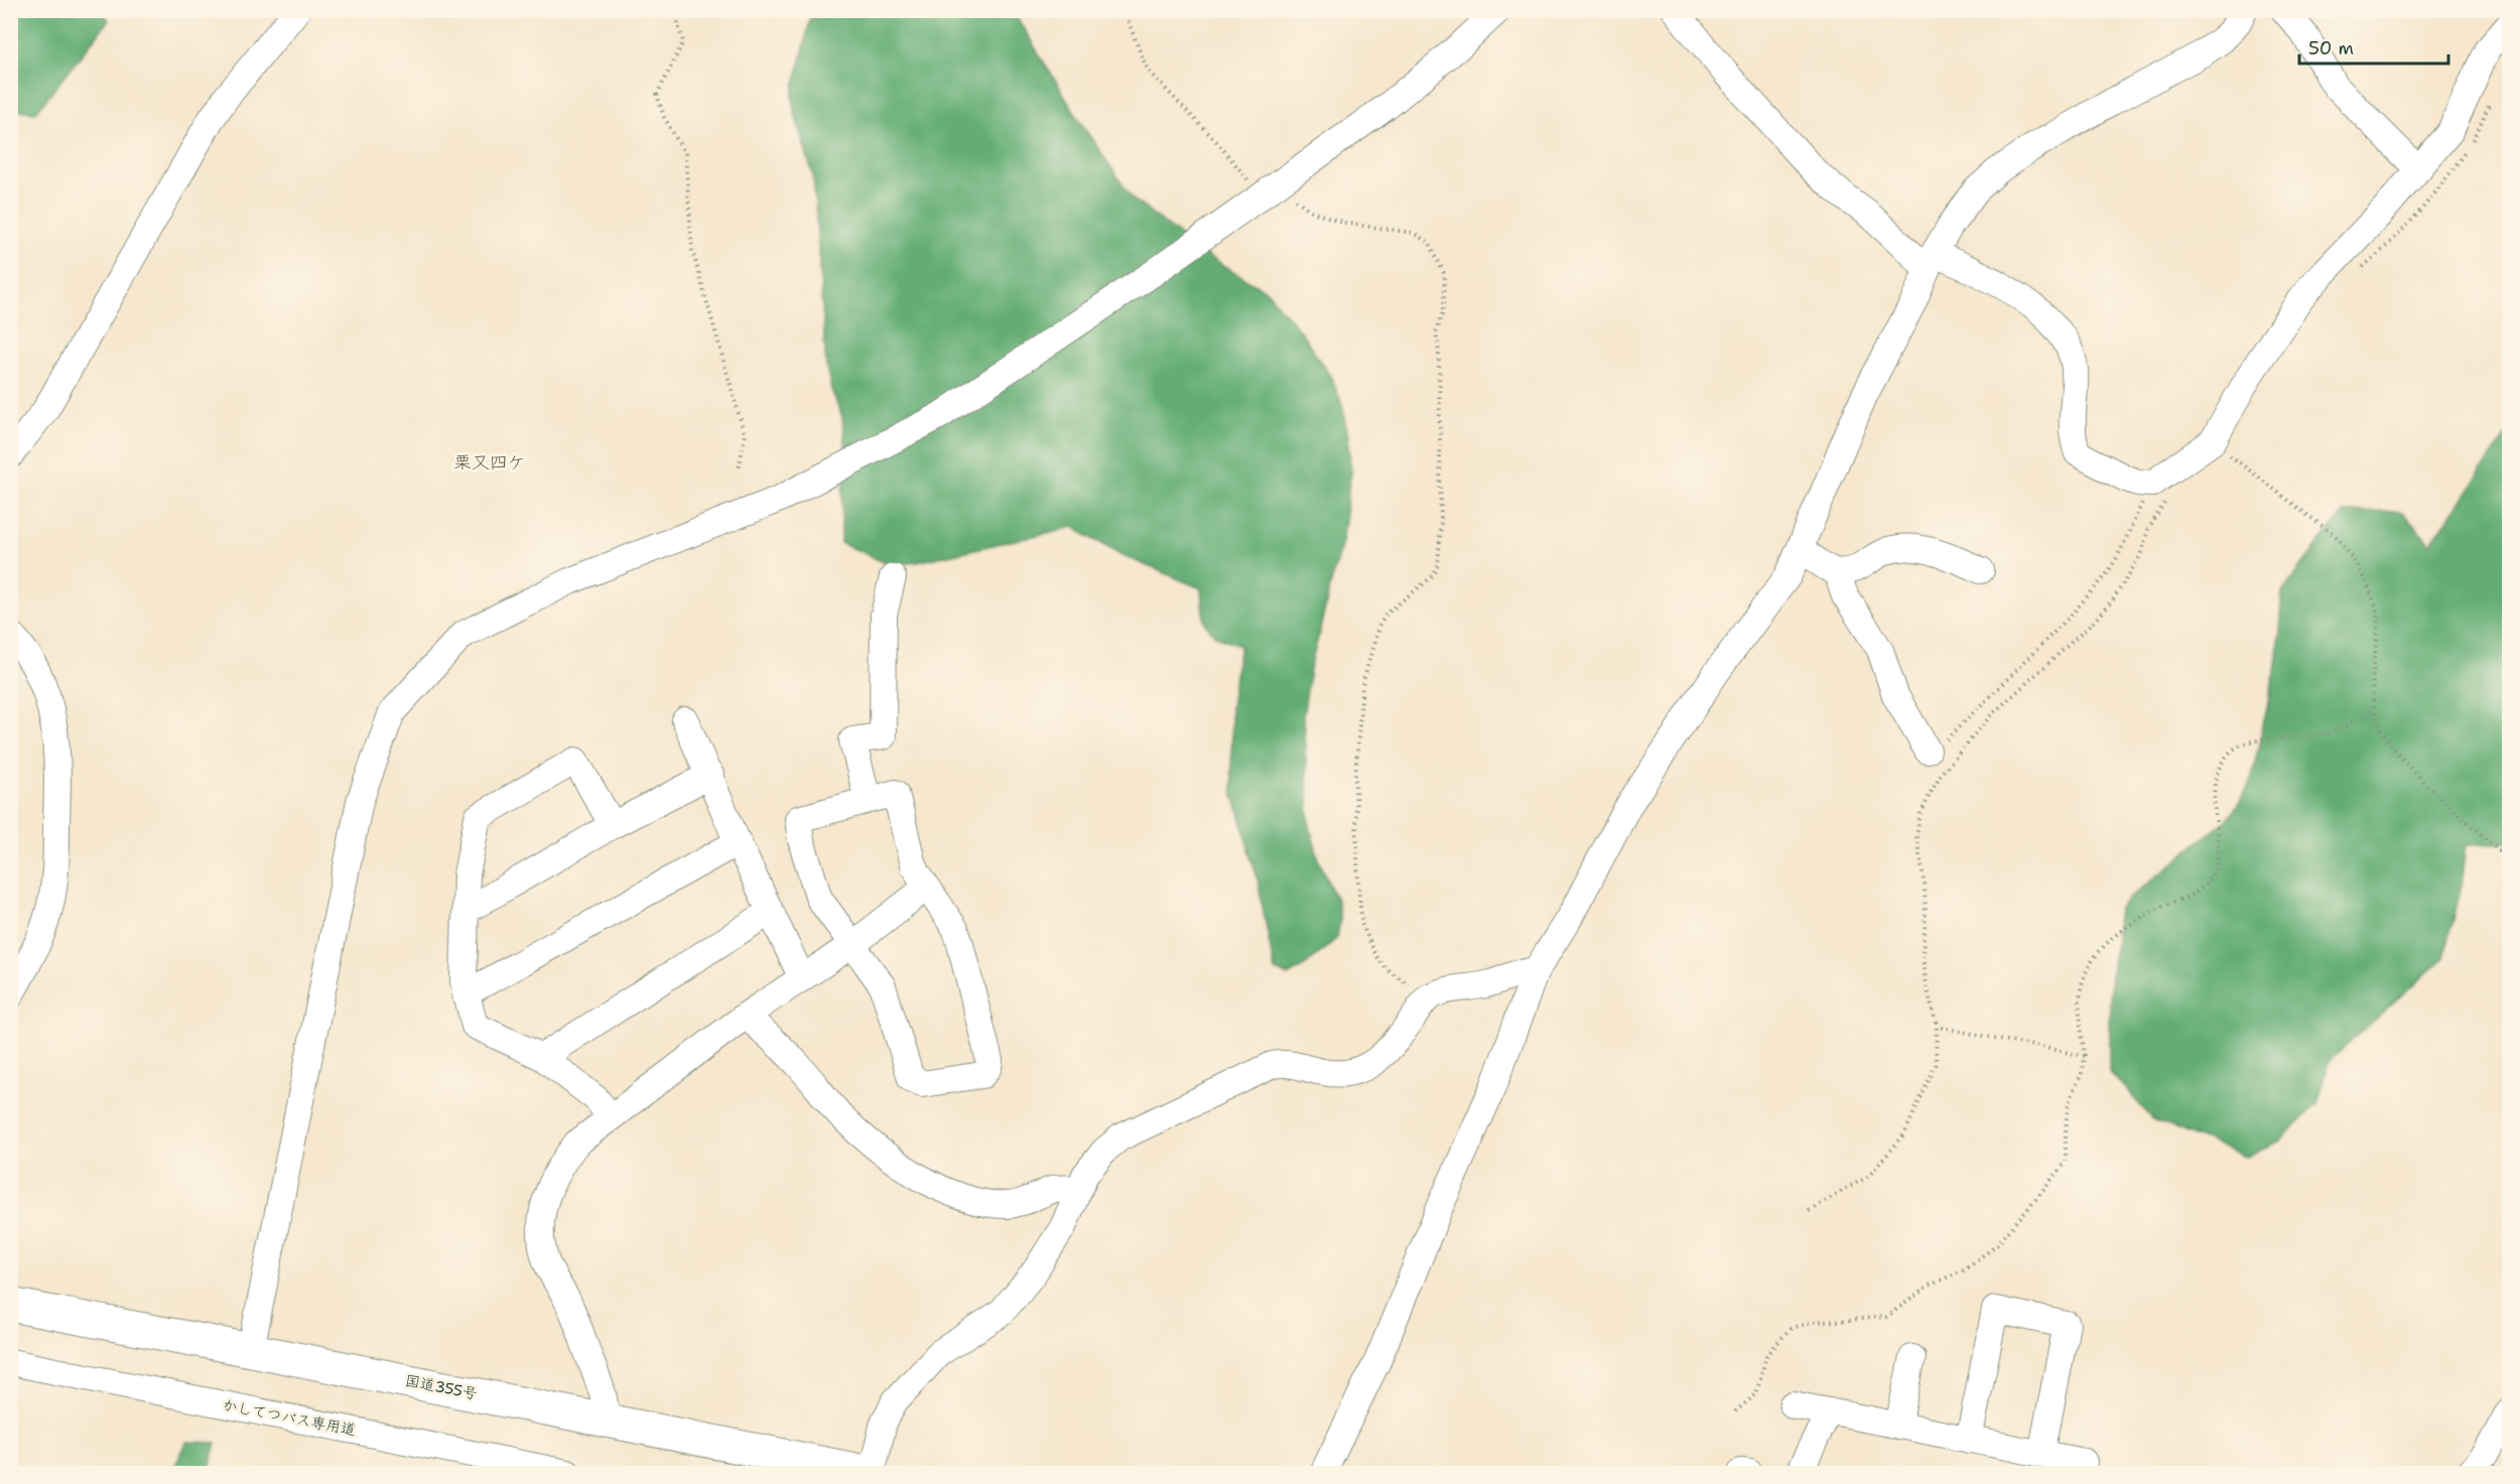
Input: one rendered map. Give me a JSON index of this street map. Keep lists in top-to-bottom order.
{
  "streets": {
    "highway": ["国道355号"],
    "street": ["かしてつバス専用道"]
  },
  "districts": ["栗又四ケ"],
  "scale_bar": "50 m"
}
